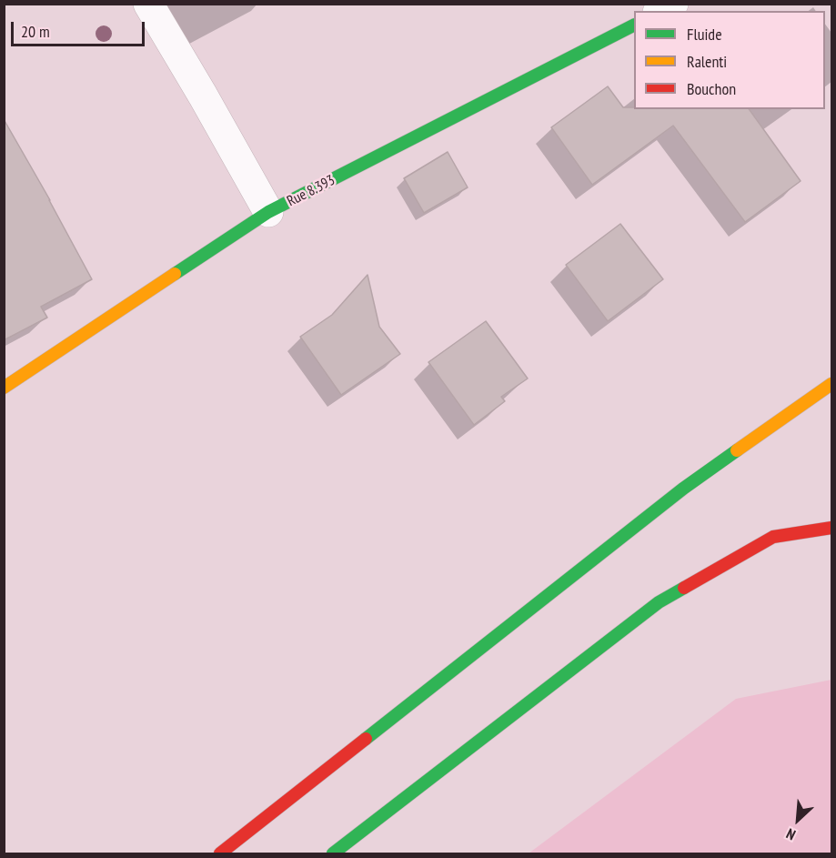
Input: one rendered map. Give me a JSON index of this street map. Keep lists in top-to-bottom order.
{
  "streets": {
    "main road": ["Rue 8.393"]
  },
  "legend": ["Fluide", "Ralenti", "Bouchon"],
  "scale_bar": "20 m",
  "north": "bottom left"
}
